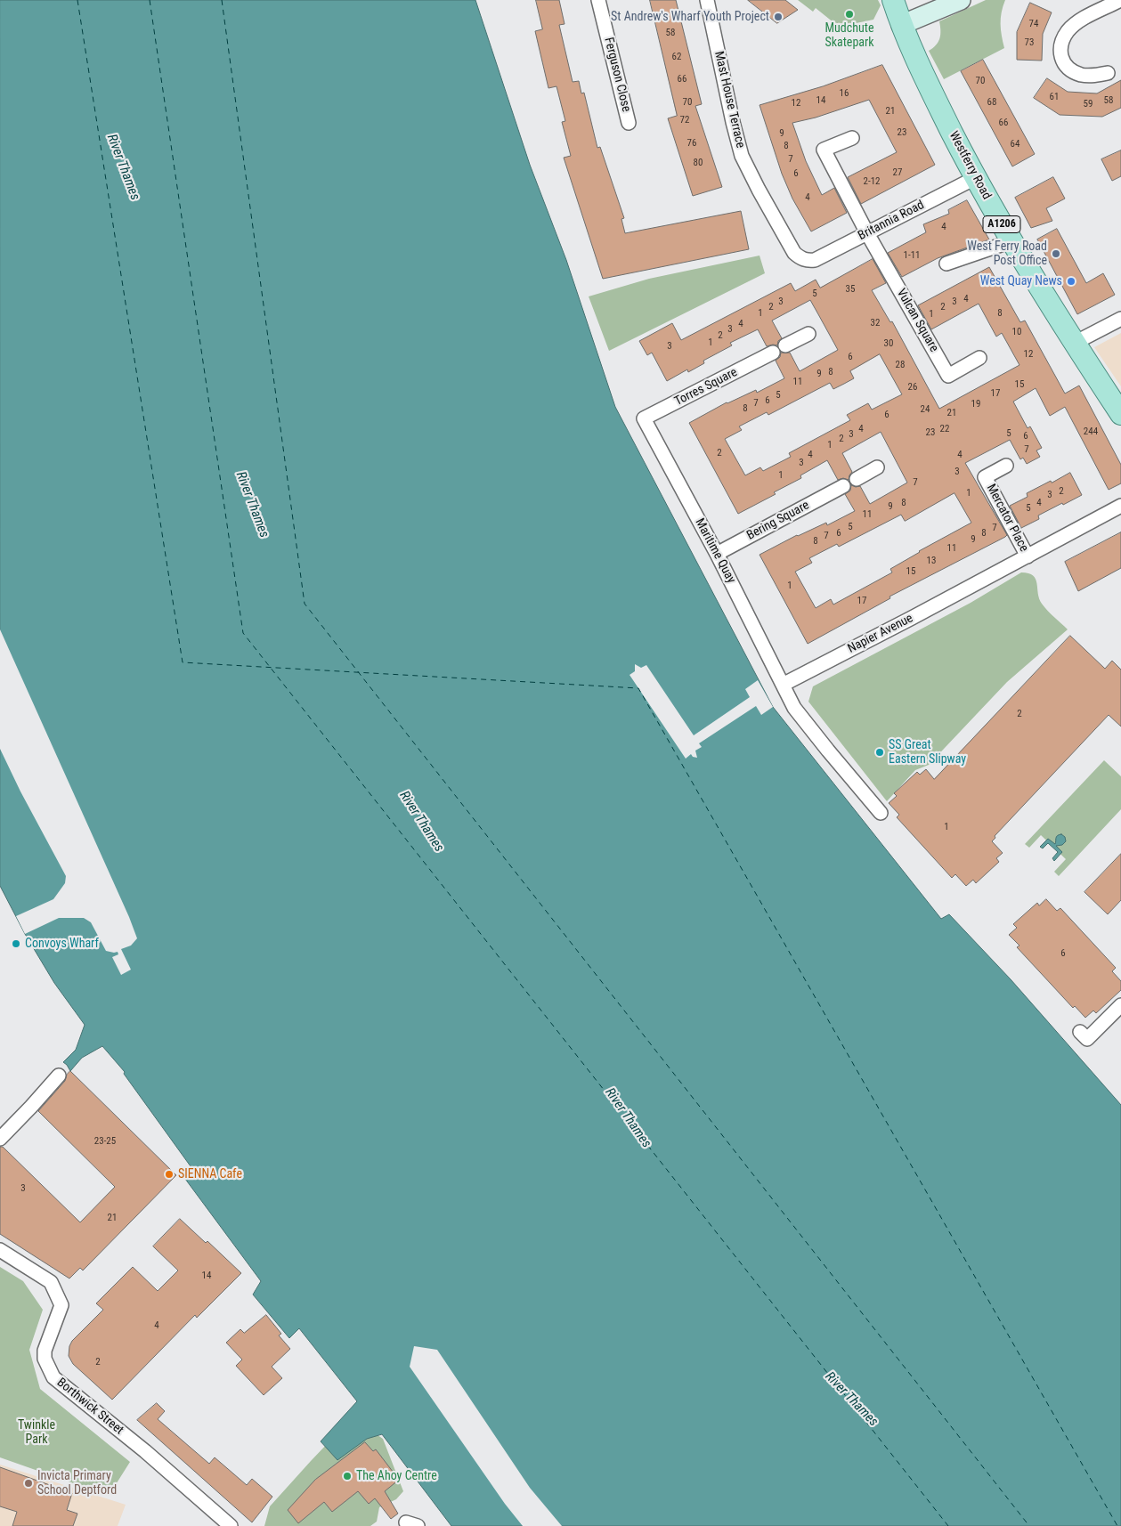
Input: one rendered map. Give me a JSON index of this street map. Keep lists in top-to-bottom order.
{
  "streets": {
    "main road": ["Westferry Road", "A1206"],
    "street": [
      "Ferguson Close",
      "Mast House Terrace",
      "Britannia Road",
      "Vulcan Square",
      "Torres Square",
      "Mercator Place",
      "Bering Square",
      "Maritime Quay",
      "Napier Avenue",
      "Borthwick Street"
    ]
  },
  "crossings": [
    ["Mast House Terrace", "Britannia Road"],
    ["Westferry Road", "Britannia Road"],
    ["Britannia Road", "Vulcan Square"],
    ["Torres Square", "Maritime Quay"],
    ["Mercator Place", "Napier Avenue"],
    ["Bering Square", "Maritime Quay"],
    ["Maritime Quay", "Napier Avenue"]
  ],
  "water": ["River Thames"],
  "parks": ["Twinkle Park"],
  "places": [
    "Mudchute Skatepark",
    "St Andrew's Wharf Youth Project",
    "West Ferry Road Post Office",
    "West Quay News",
    "SS Great Eastern Slipway",
    "Convoys Wharf",
    "SIENNA Cafe",
    "The Ahoy Centre",
    "Invicta Primary School Deptford"
  ],
  "house_numbers": [
    "74",
    "58",
    "73",
    "62",
    "66",
    "70",
    "16",
    "61",
    "14",
    "58",
    "70",
    "68",
    "12",
    "59",
    "21",
    "72",
    "66",
    "23",
    "9",
    "76",
    "64",
    "8",
    "7",
    "80",
    "27",
    "6",
    "2-12",
    "4",
    "4",
    "1-11",
    "35",
    "5",
    "4",
    "3",
    "3",
    "2",
    "2",
    "1",
    "8",
    "1",
    "32",
    "4",
    "3",
    "10",
    "2",
    "1",
    "30",
    "3",
    "12",
    "6",
    "28",
    "8",
    "9",
    "11",
    "15",
    "26",
    "17",
    "5",
    "6",
    "7",
    "19",
    "8",
    "24",
    "21",
    "6",
    "4",
    "22",
    "244",
    "23",
    "5",
    "3",
    "6",
    "2",
    "1",
    "7",
    "2",
    "4",
    "4",
    "3",
    "3",
    "1",
    "7",
    "2",
    "1",
    "3",
    "8",
    "4",
    "9",
    "5",
    "11",
    "5",
    "7",
    "6",
    "8",
    "7",
    "9",
    "8",
    "11",
    "13",
    "15",
    "1",
    "17",
    "2",
    "1",
    "6",
    "23-25",
    "3",
    "21",
    "14",
    "4",
    "2"
  ]
}
